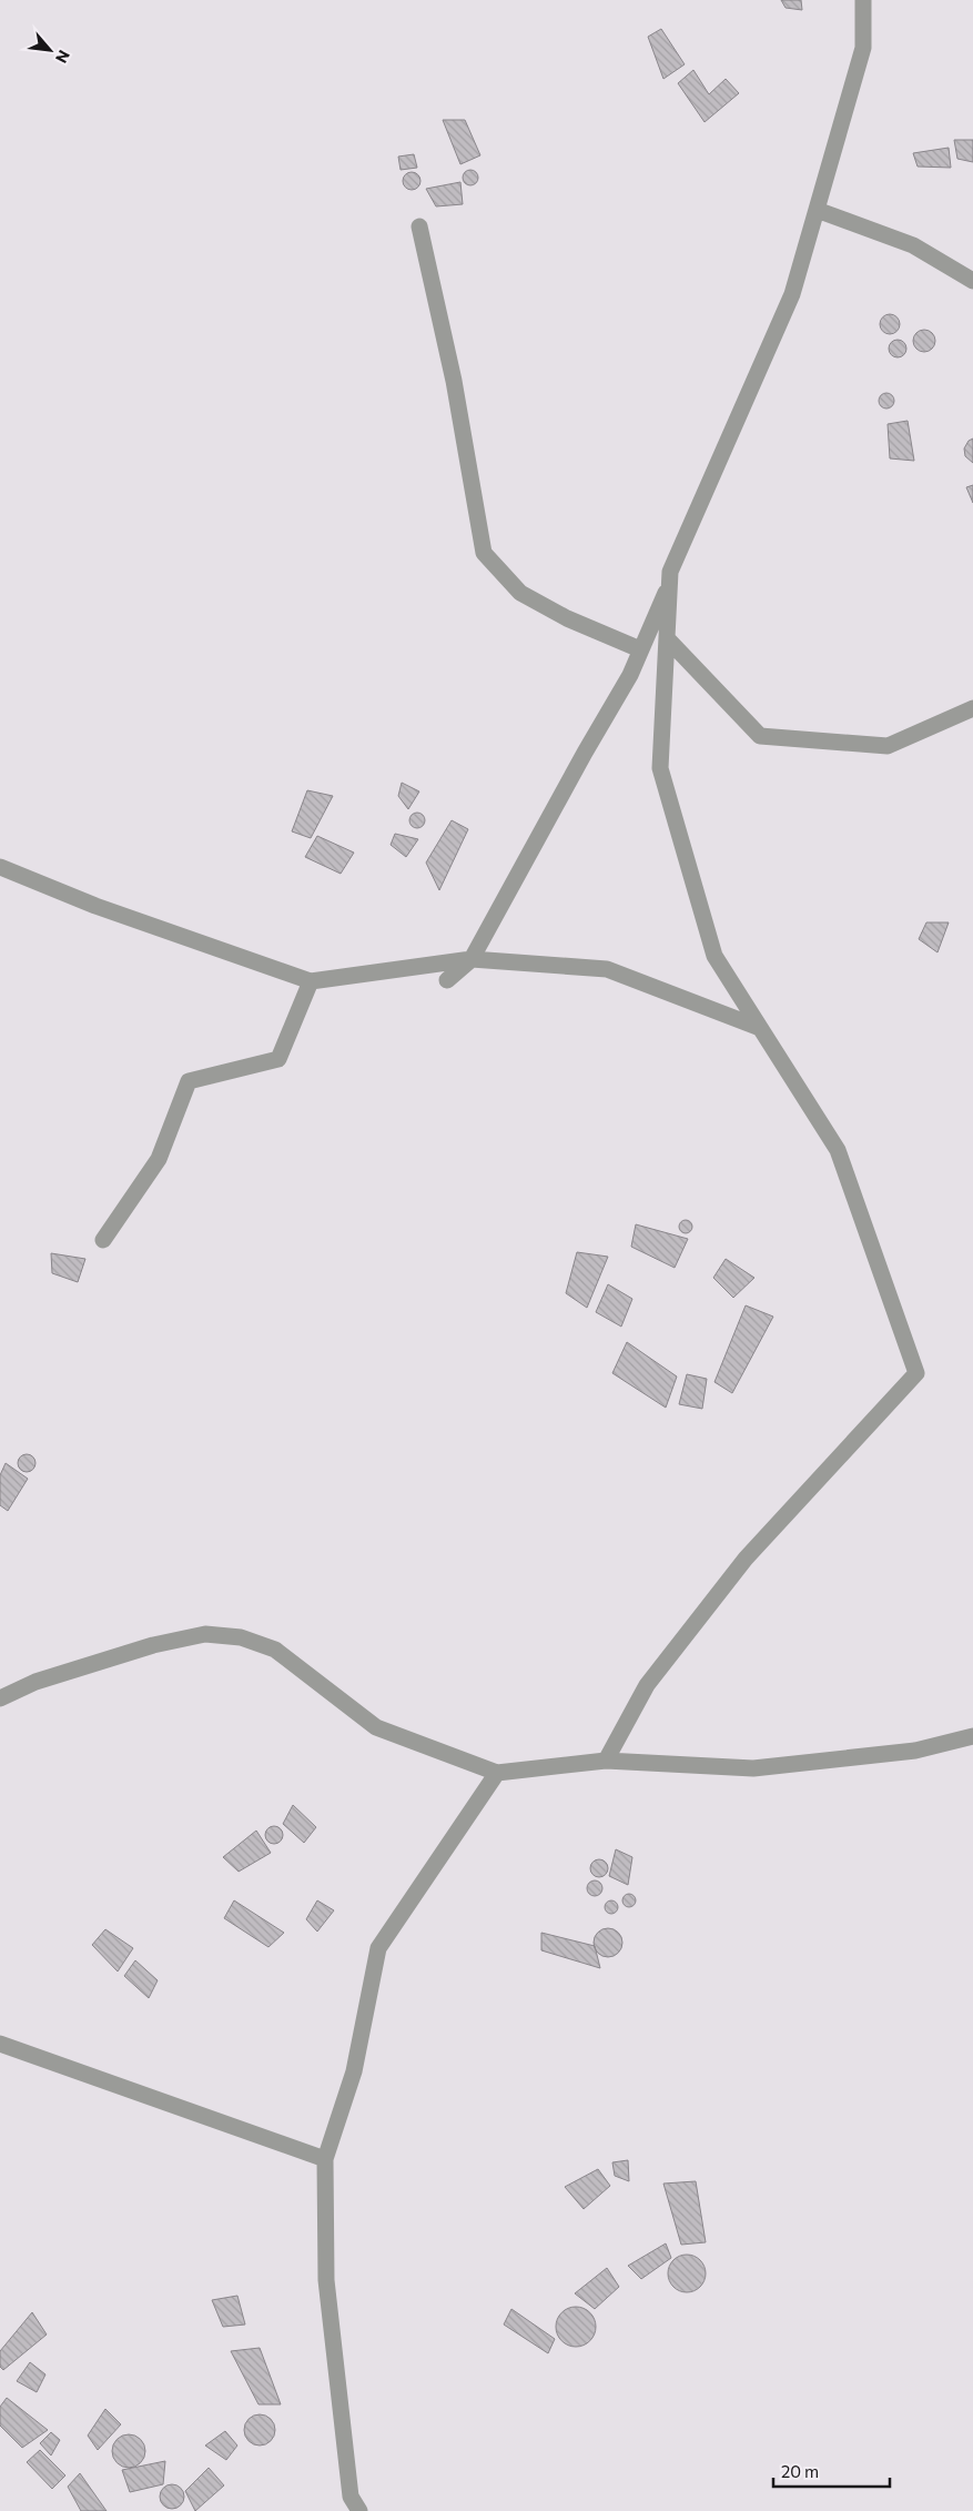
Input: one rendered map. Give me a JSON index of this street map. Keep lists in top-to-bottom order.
{
  "scale_bar": "20 m",
  "north": "bottom right"
}
